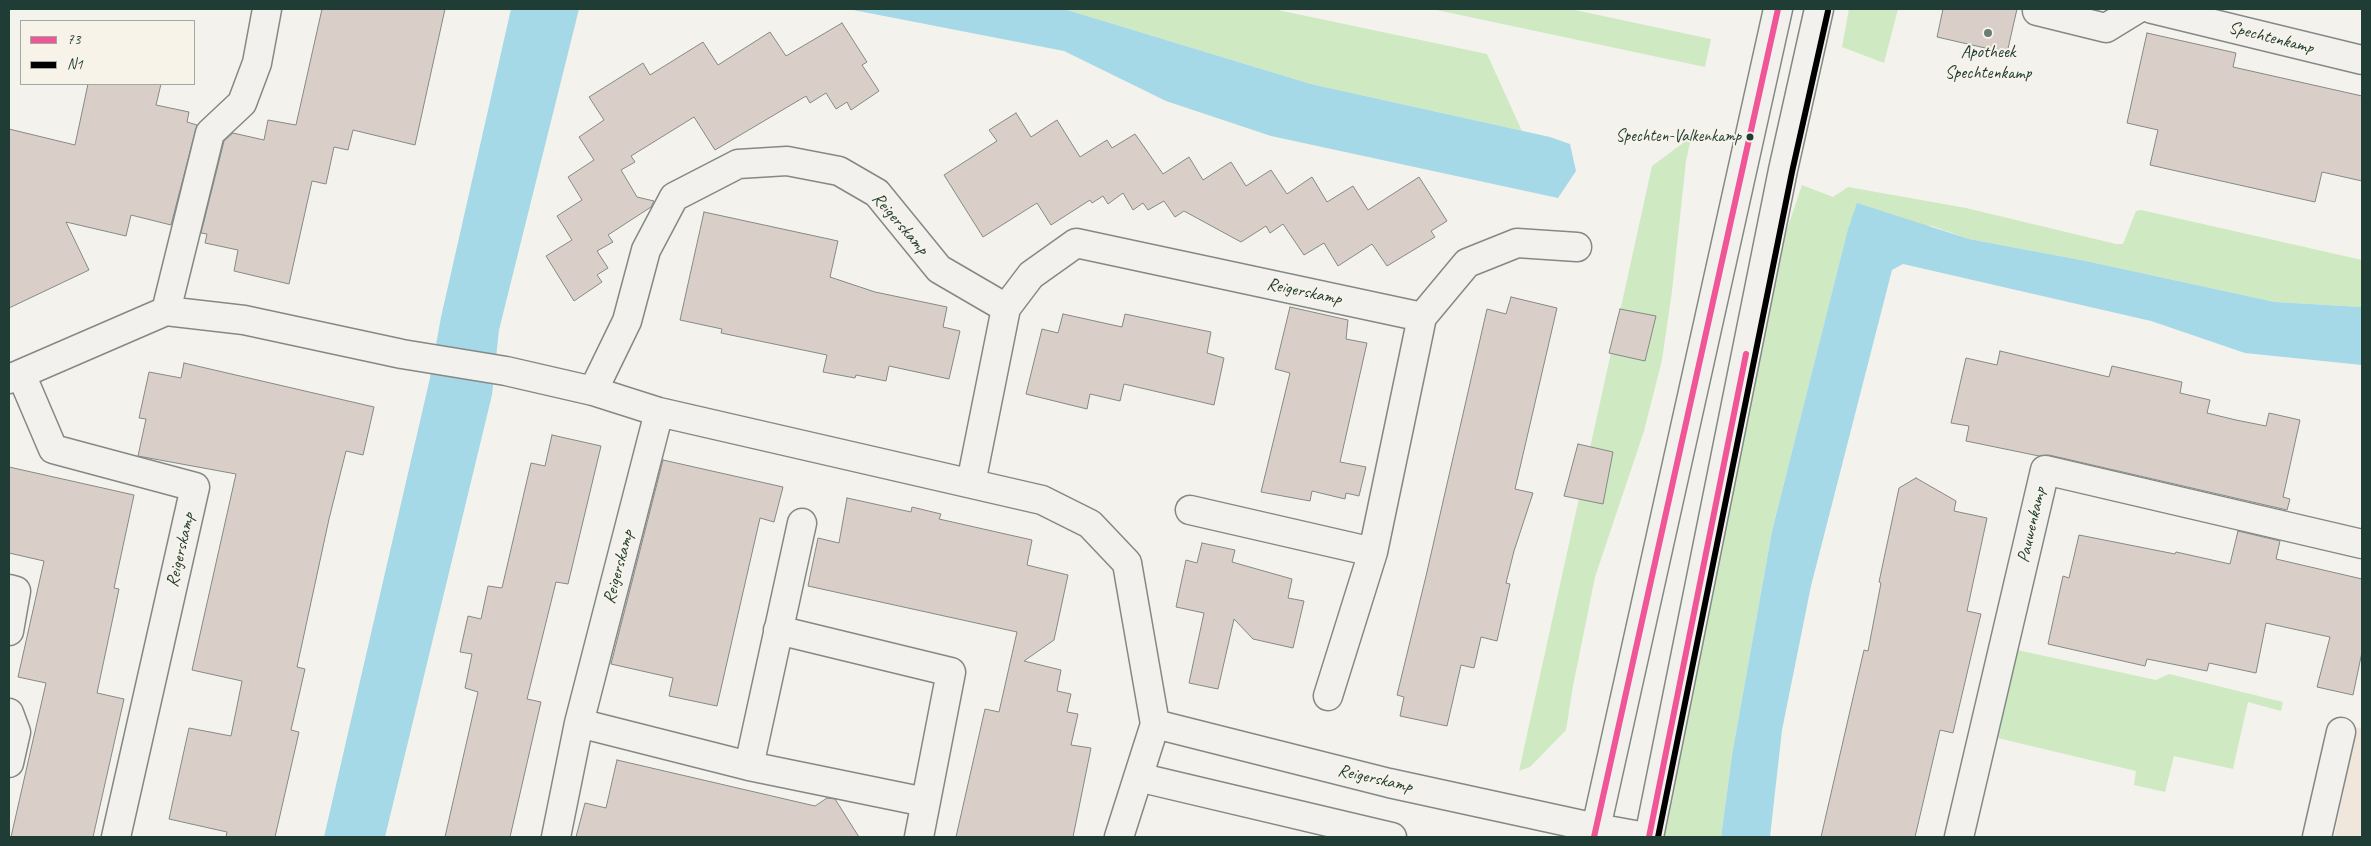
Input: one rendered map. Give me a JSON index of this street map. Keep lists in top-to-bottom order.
{
  "streets": {
    "street": ["Spechtenkamp", "Reigerskamp", "Pauwenkamp"]
  },
  "places": ["Apotheek Spechtenkamp", "Spechten-Valkenkamp"],
  "lines": ["transit line 73", "transit line N1"],
  "legend": ["73", "N1"]
}
